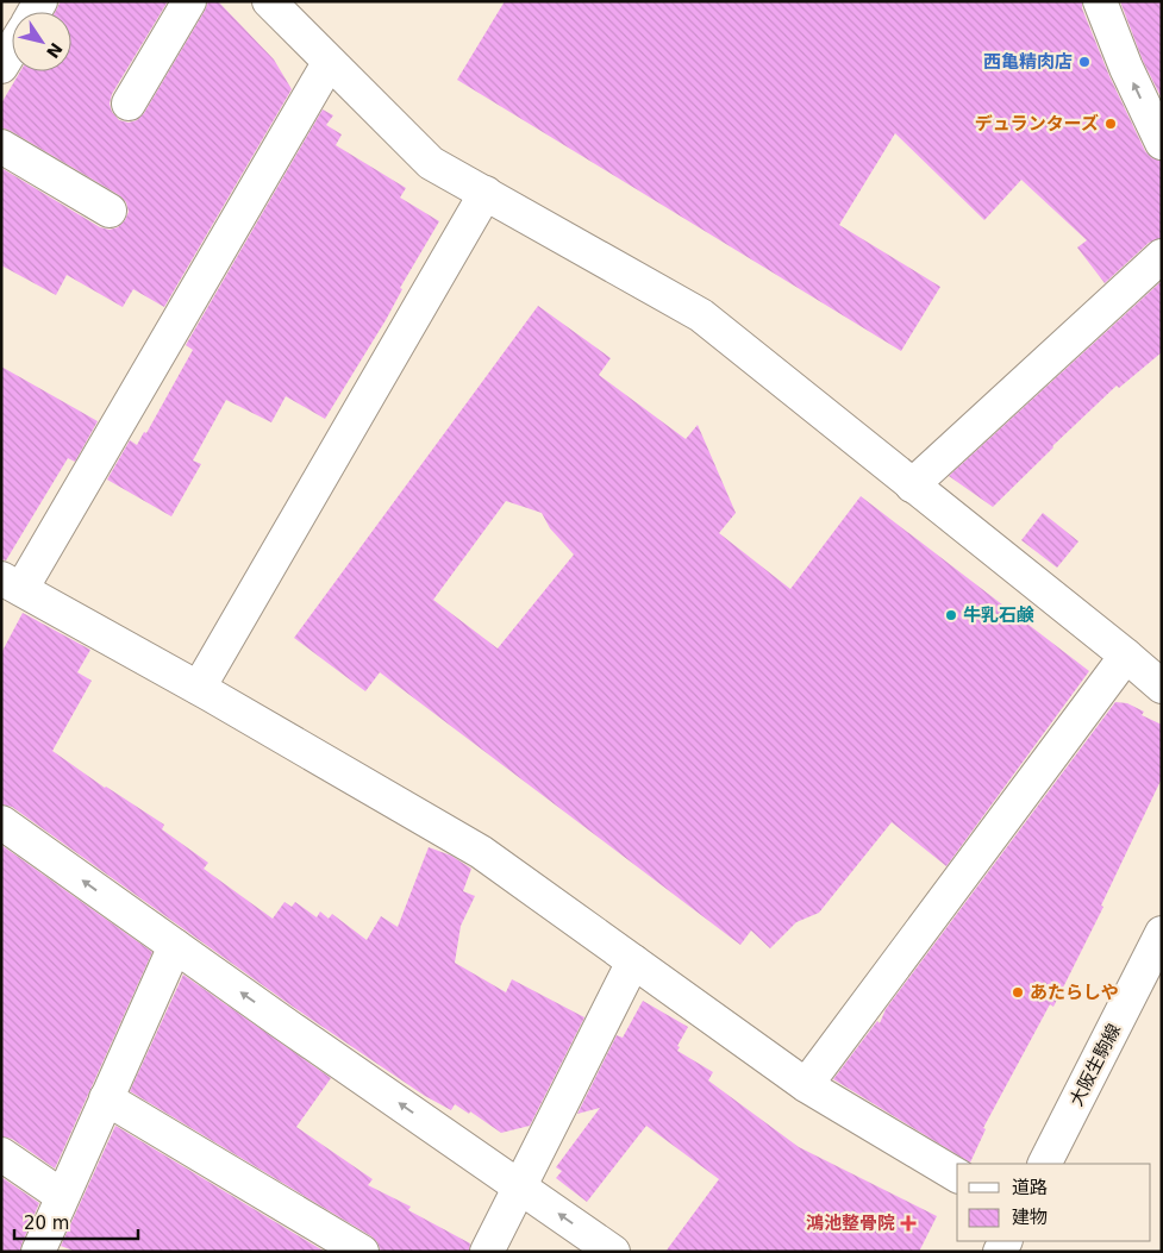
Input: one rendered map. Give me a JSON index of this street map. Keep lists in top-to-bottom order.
{
  "streets": {
    "street": ["大阪生駒線"]
  },
  "places": {
    "other": [
      "西亀精肉店",
      "デュランターズ",
      "牛乳石鹸",
      "あたらしや"
    ],
    "health": ["鴻池整骨院"]
  },
  "legend": ["道路", "建物"],
  "scale_bar": "20 m",
  "north": "bottom right"
}
